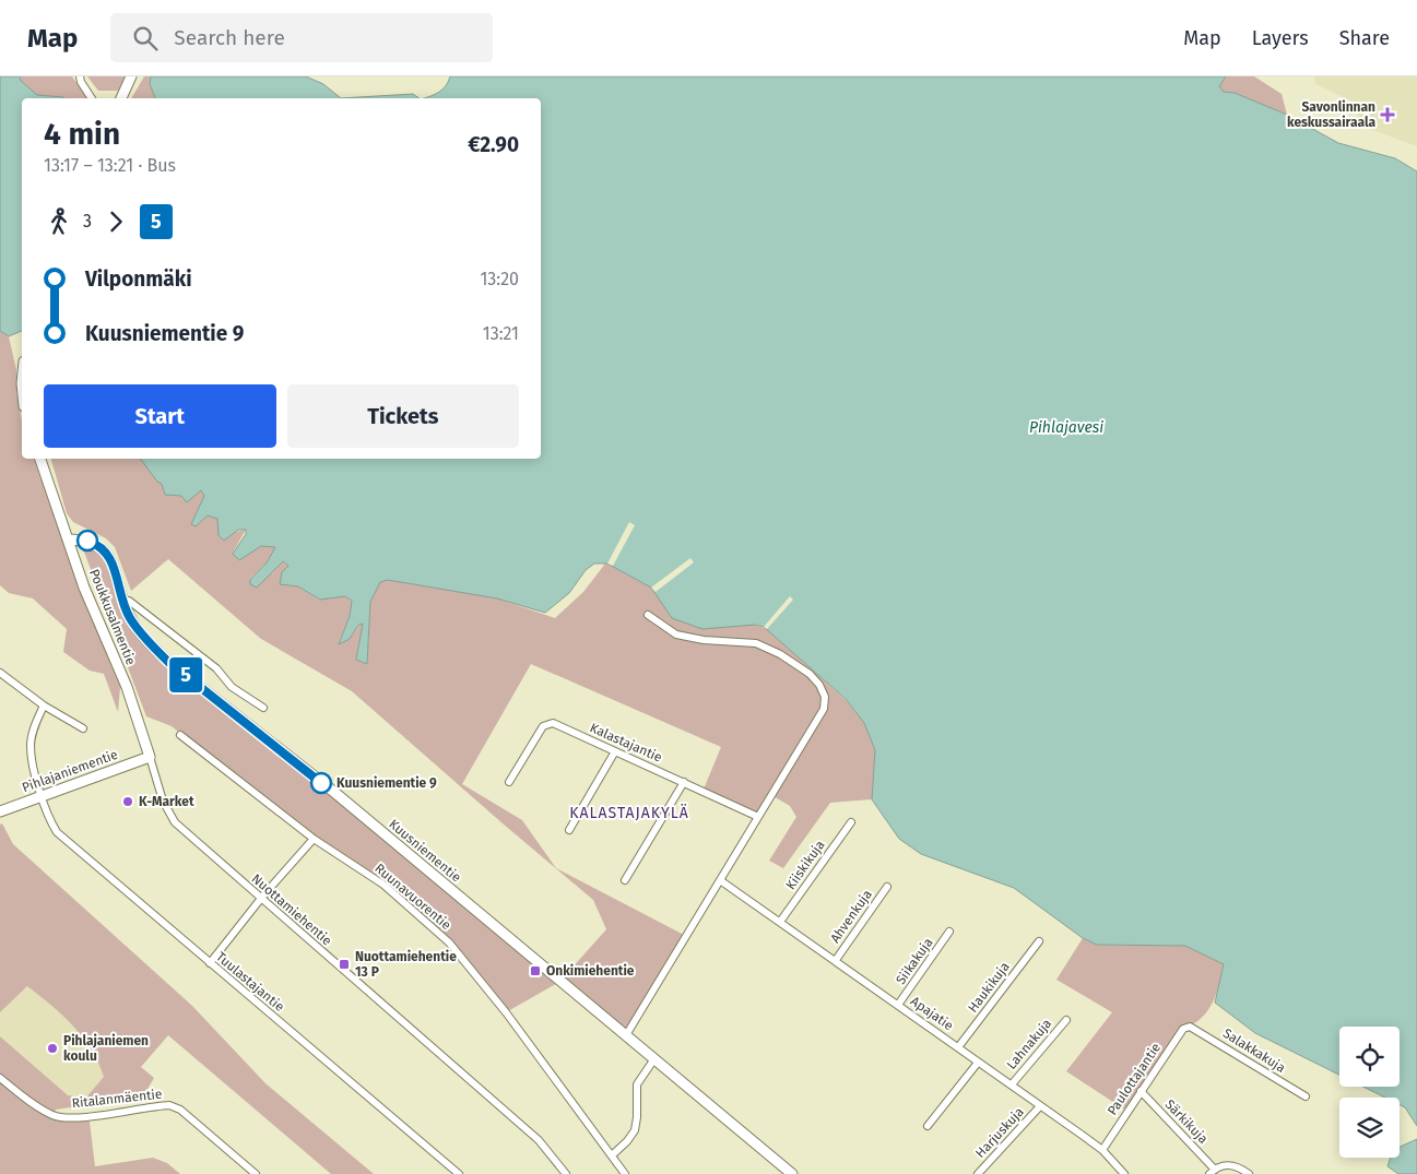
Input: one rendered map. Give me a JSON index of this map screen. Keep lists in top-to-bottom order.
{
  "streets": {
    "street": [
      "Poukkusalmentie",
      "Kalastajantie",
      "Pihlajaniementie",
      "Kuusniementie",
      "Kiiskikuja",
      "Ruunavuorentie",
      "Nuottamiehentie",
      "Ahvenkuja",
      "Siikakuja",
      "Tuulastajantie",
      "Haukikuja",
      "Apajatie",
      "Lahnakuja",
      "Salakkakuja",
      "Paulottajantie",
      "Ritalanmäentie",
      "Särkikuja",
      "Harjuskuja"
    ]
  },
  "crossings": [
    ["Poukkusalmentie", "Pihlajaniementie"],
    ["Poukkusalmentie", "Kuusniementie"],
    ["Poukkusalmentie", "Nuottamiehentie"],
    ["Pihlajaniementie", "Nuottamiehentie"],
    ["Pihlajaniementie", "Tuulastajantie"],
    ["Kiiskikuja", "Apajatie"],
    ["Ahvenkuja", "Apajatie"],
    ["Siikakuja", "Apajatie"],
    ["Haukikuja", "Apajatie"],
    ["Apajatie", "Lahnakuja"],
    ["Apajatie", "Paulottajantie"],
    ["Apajatie", "Harjuskuja"],
    ["Salakkakuja", "Paulottajantie"],
    ["Paulottajantie", "Särkikuja"]
  ],
  "districts": ["KALASTAJAKYLÄ"],
  "water": ["Pihlajavesi"],
  "places": {
    "health": ["Savonlinnan keskussairaala"],
    "other": ["Kuusniementie 9", "K-Market", "Pihlajaniemen koulu"],
    "transit": ["Nuottamiehentie 13 P", "Onkimiehentie"]
  },
  "lines": ["bus line 5"],
  "page": {
    "header": "Map",
    "search": "Search here",
    "nav": ["Map", "Layers", "Share"],
    "on_map": "5",
    "heading": ["4 min", "13:17 – 13:21 · Bus", "€2.90"],
    "legs": ["3", "5"],
    "list": [
      {
        "name": "Vilponmäki",
        "value": "13:20"
      },
      {
        "name": "Kuusniementie 9",
        "value": "13:21"
      }
    ],
    "buttons": ["Start", "Tickets"]
  }
}
